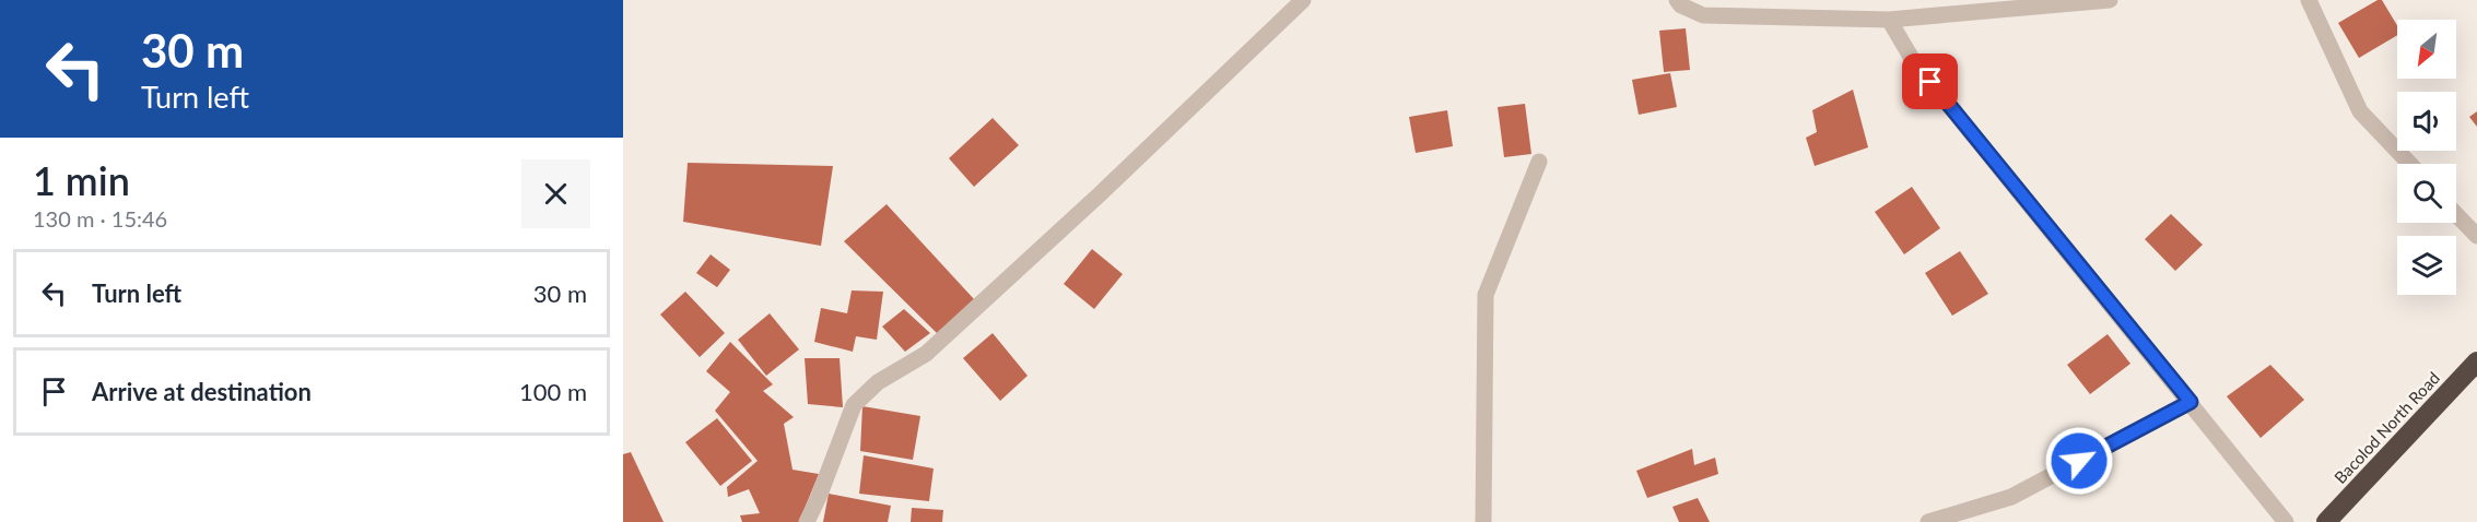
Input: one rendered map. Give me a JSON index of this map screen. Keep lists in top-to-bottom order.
{
  "streets": {
    "highway": ["Bacolod North Road"]
  },
  "north": "bottom left",
  "page": {
    "turn": ["30 m", "Turn left"],
    "heading": ["1 min", "130 m · 15:46"],
    "list": [
      {
        "name": "Turn left",
        "value": "30 m"
      },
      {
        "name": "Arrive at destination",
        "value": "100 m"
      }
    ]
  }
}
